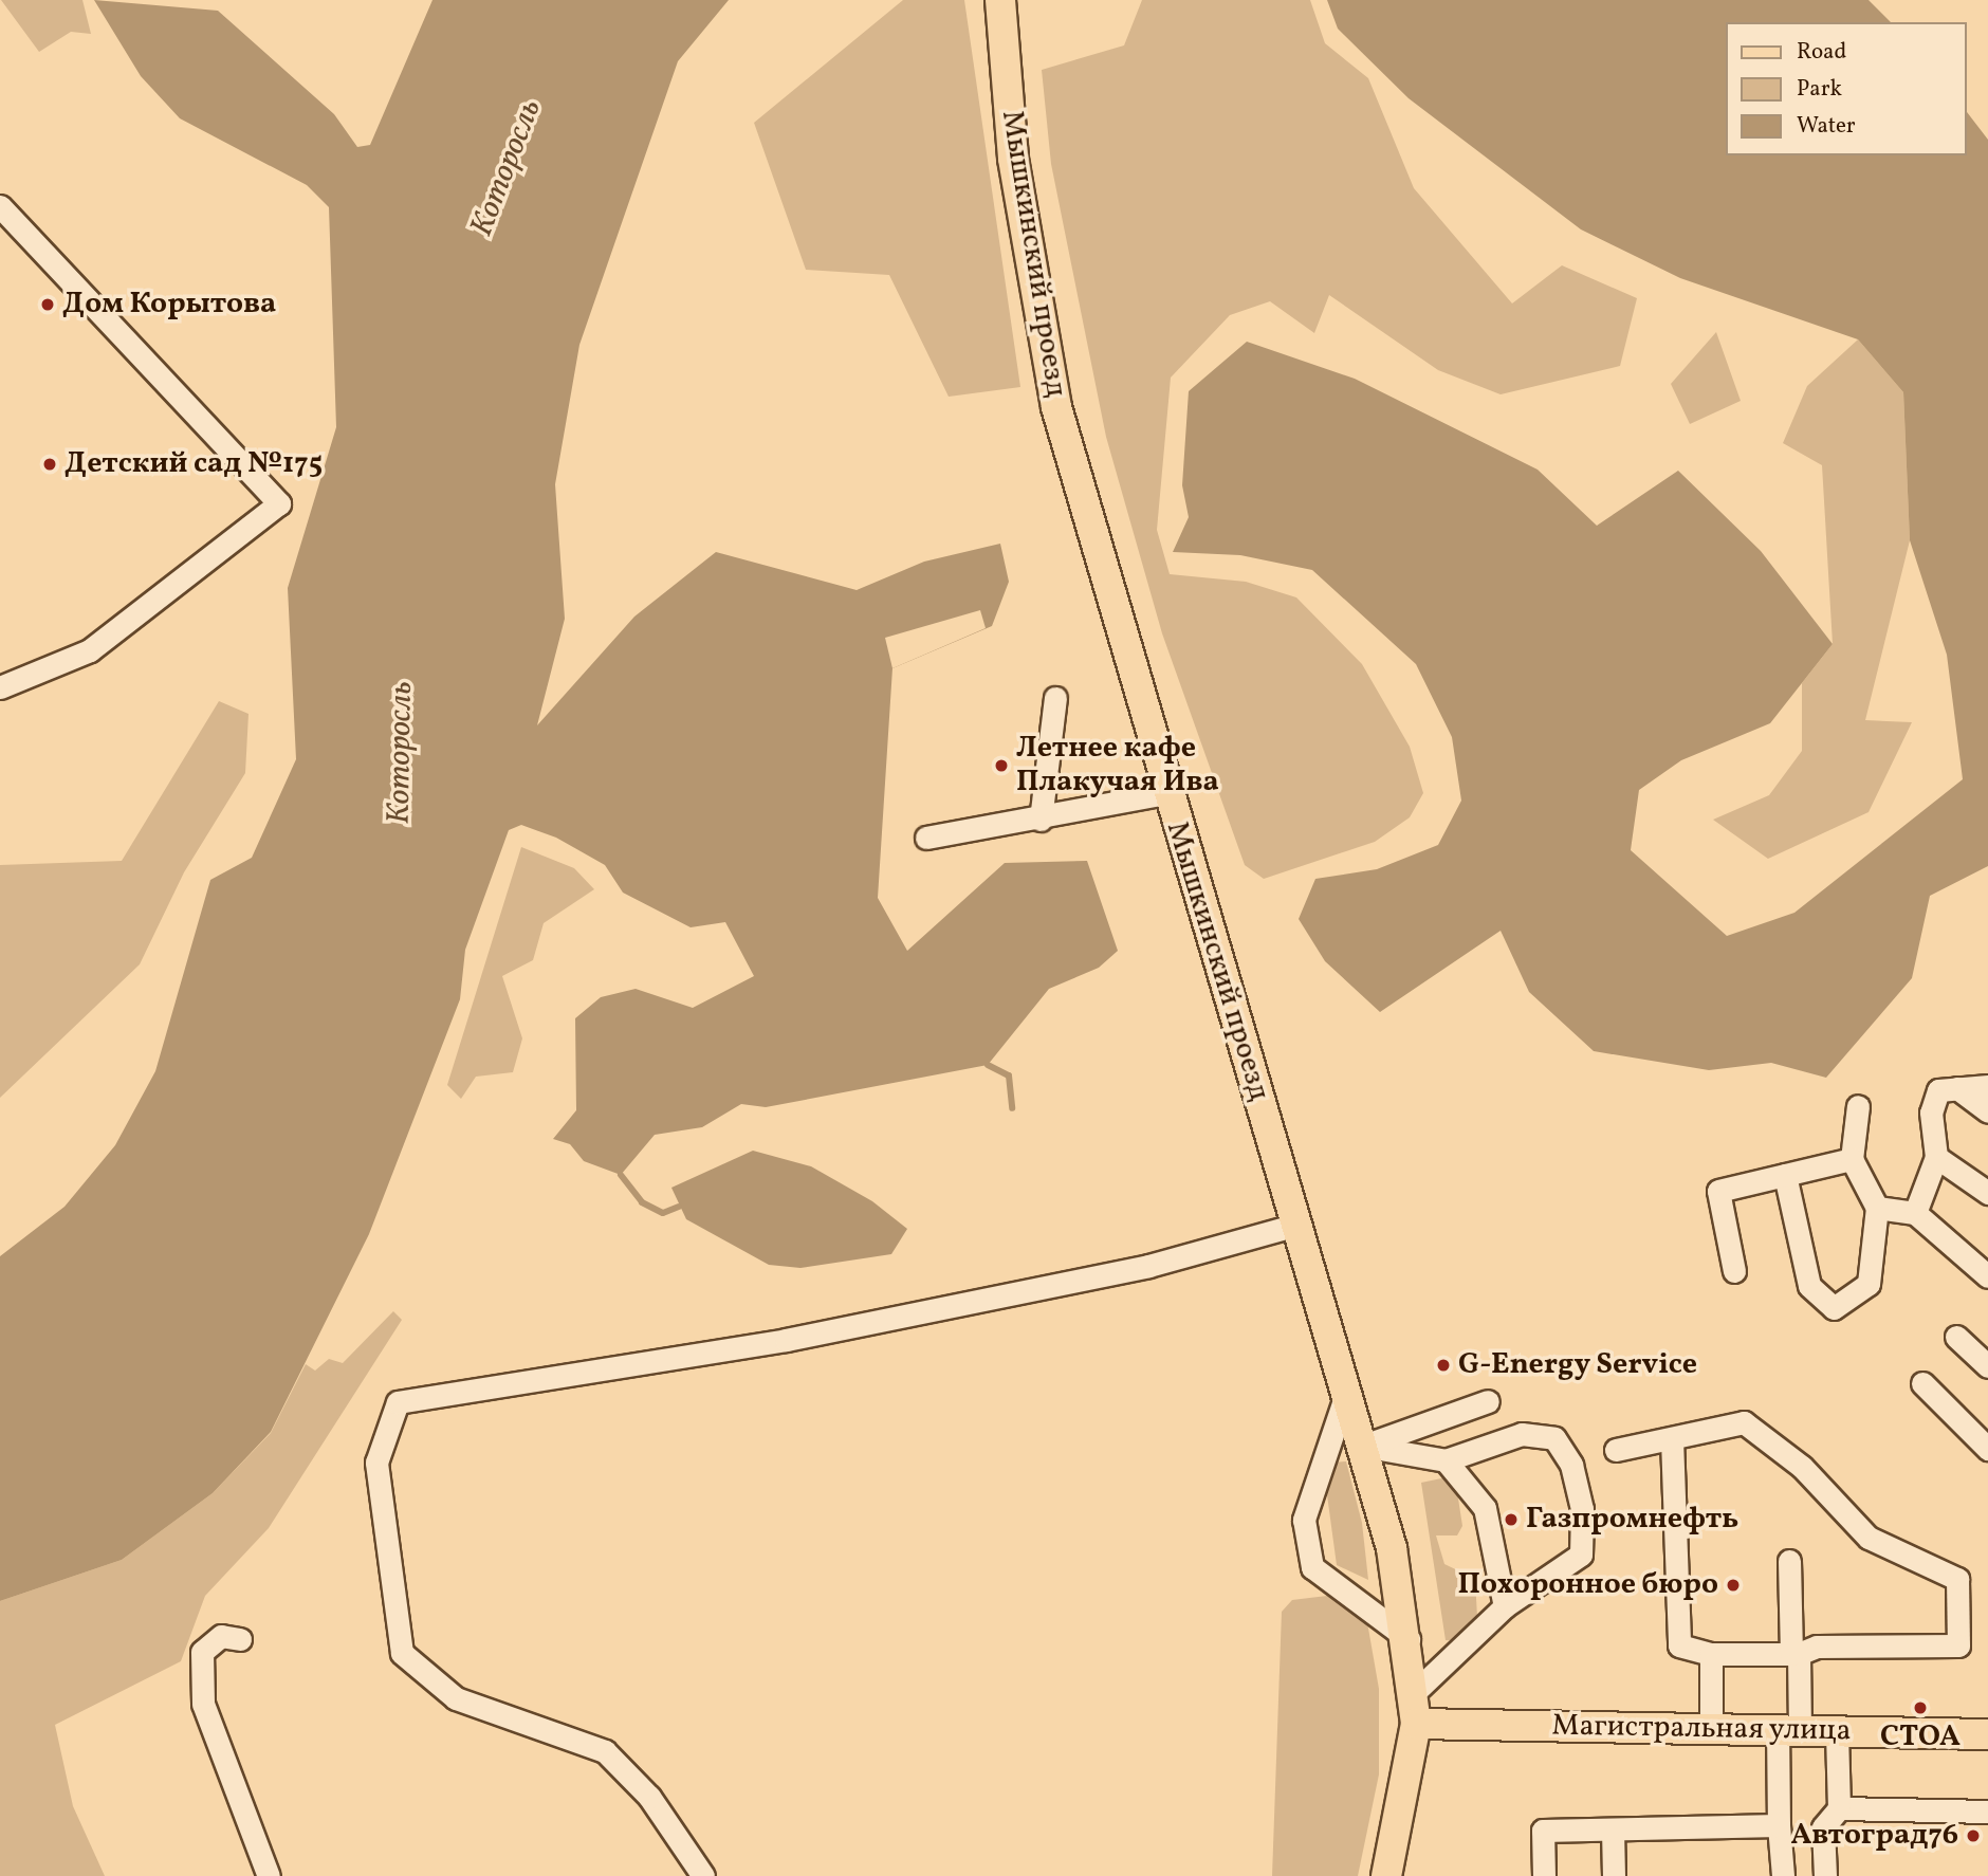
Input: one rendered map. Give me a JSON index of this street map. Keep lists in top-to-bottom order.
{
  "streets": {
    "main road": ["Мышкинский проезд", "Магистральная улица"]
  },
  "crossings": [
    ["Мышкинский проезд", "Магистральная улица"]
  ],
  "water": ["Которосль"],
  "places": [
    "Дом Корытова",
    "Детский сад №175",
    "Летнее кафе Плакучая Ива",
    "G-Energy Service",
    "Газпромнефть",
    "Похоронное бюро",
    "СТОА",
    "Автоград76"
  ],
  "legend": ["Road", "Park", "Water"]
}
